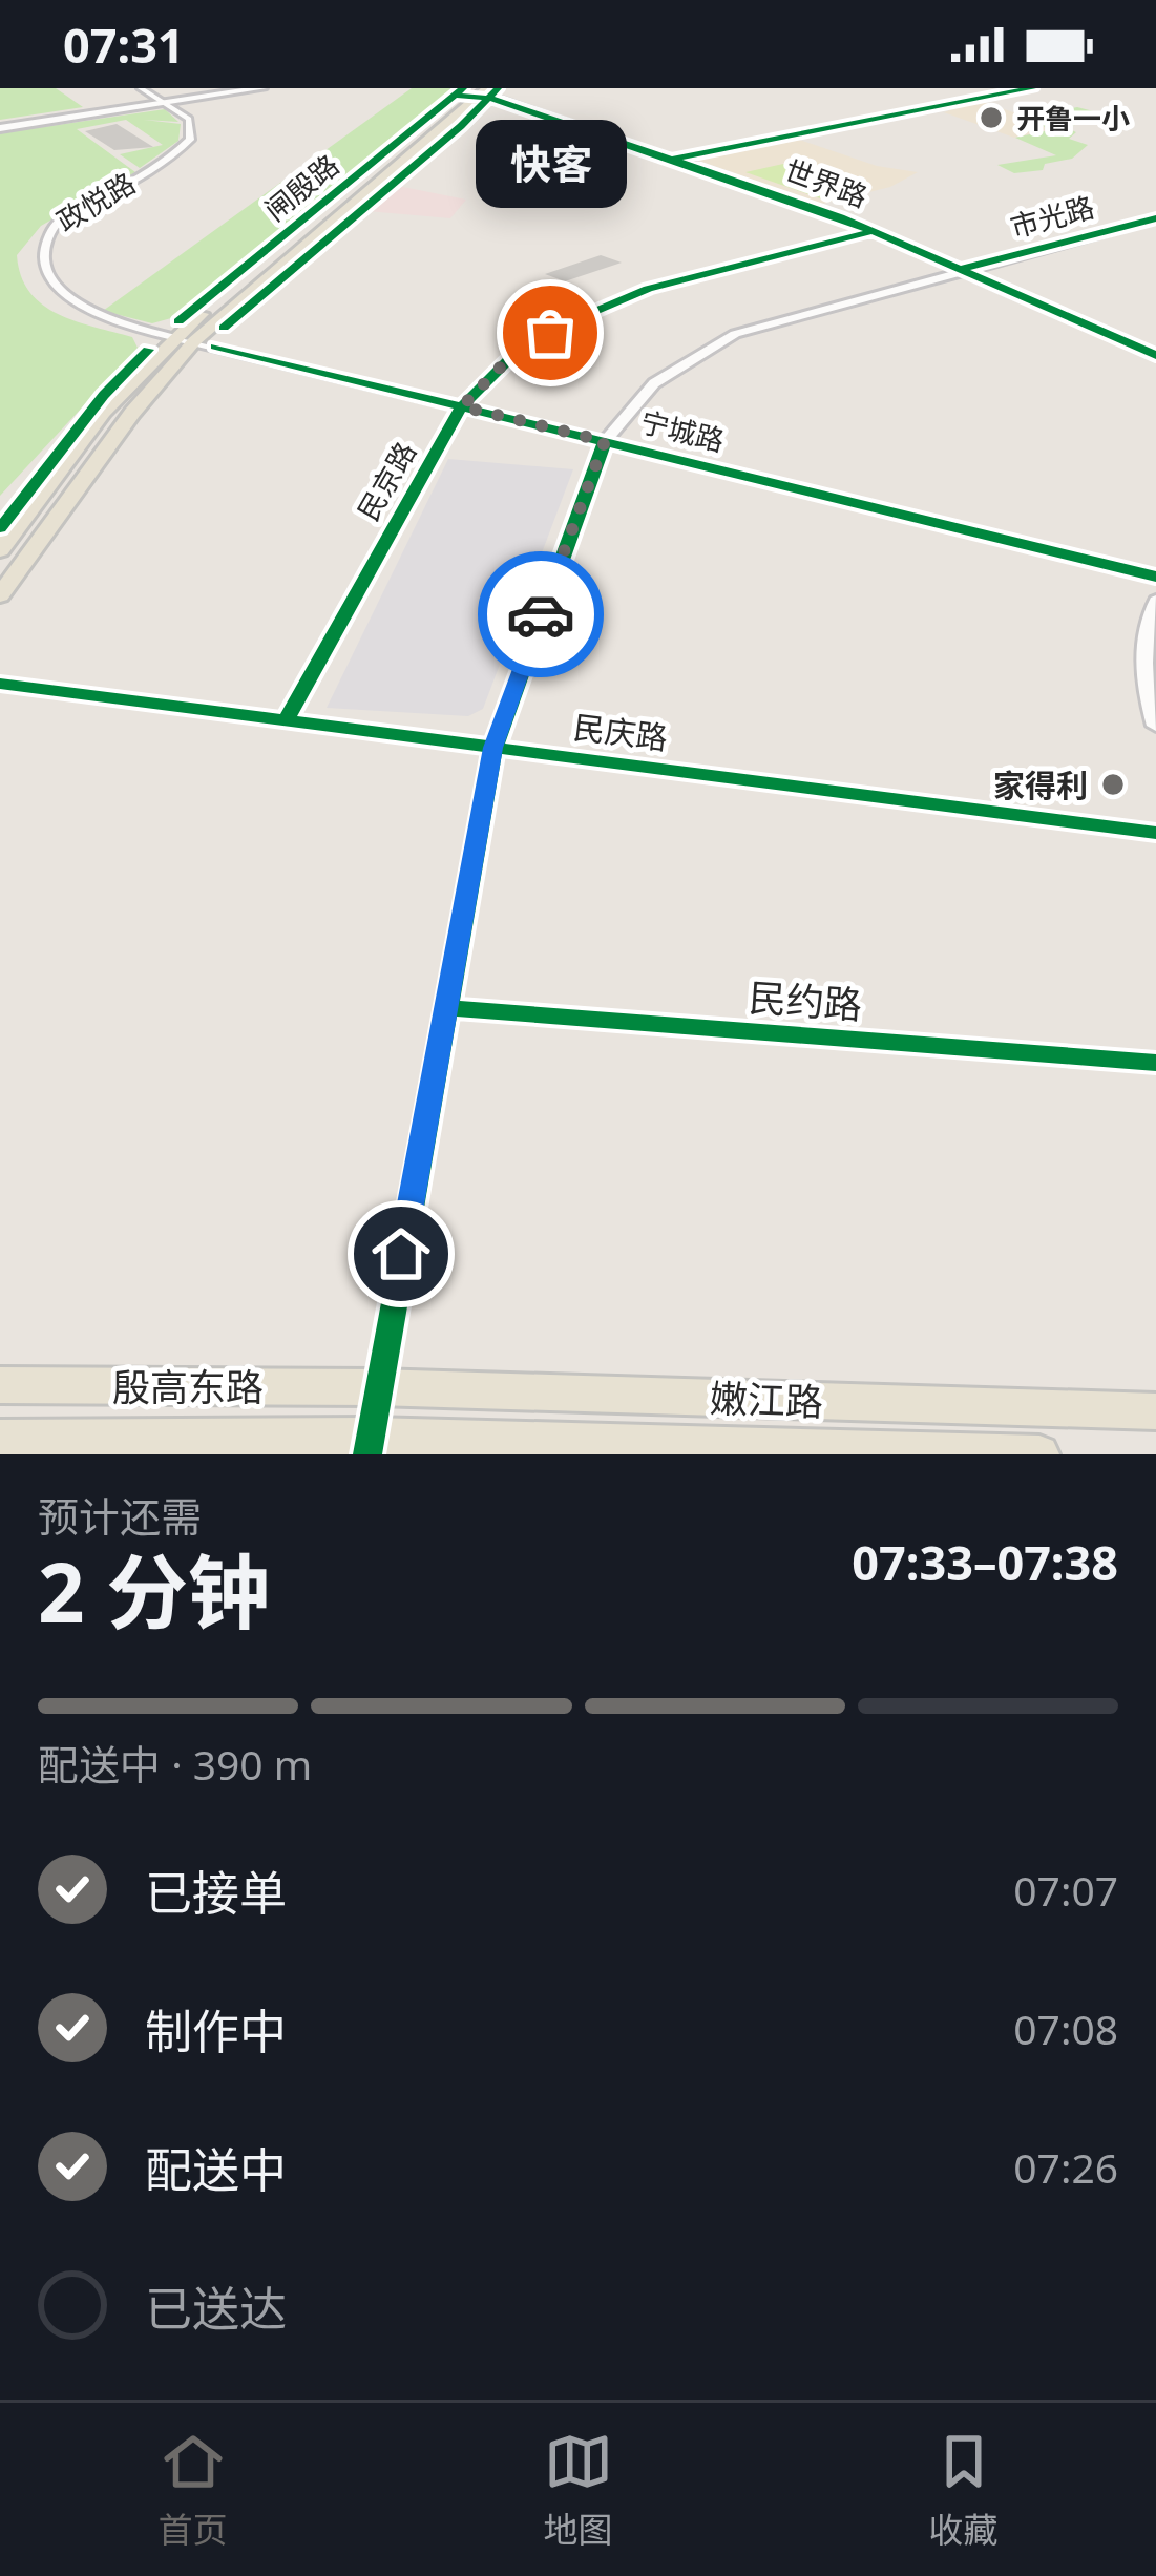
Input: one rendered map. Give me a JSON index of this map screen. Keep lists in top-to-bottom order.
{
  "streets": {
    "main road": ["闸殷路", "殷高东路", "嫩江路"],
    "street": [
      "世界路",
      "政悦路",
      "市光路",
      "宁城路",
      "民京路",
      "民庆路",
      "民约路"
    ]
  },
  "crossings": [
    ["世界路", "闸殷路"],
    ["世界路", "市光路"],
    ["世界路", "民京路"],
    ["闸殷路", "宁城路"],
    ["市光路", "宁城路"],
    ["市光路", "民庆路"],
    ["市光路", "民约路"],
    ["市光路", "殷高东路"],
    ["市光路", "嫩江路"],
    ["宁城路", "民京路"],
    ["民京路", "民庆路"],
    ["殷高东路", "嫩江路"]
  ],
  "places": ["开鲁一小", "快客", "家得利"],
  "page": {
    "status": "07:31",
    "bubble": "快客",
    "heading": ["2 分钟", "预计还需", "07:33–07:38"],
    "bar": "配送中 · 390 m",
    "list": [
      ["已接单", "07:07"],
      ["制作中", "07:08"],
      ["配送中", "07:26"],
      "已送达"
    ],
    "tabs": ["首页", "地图", "收藏"]
  }
}
